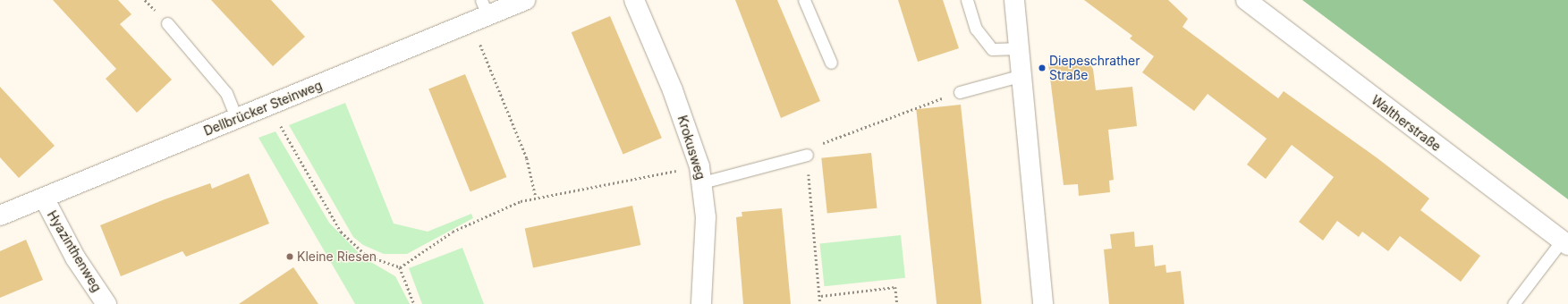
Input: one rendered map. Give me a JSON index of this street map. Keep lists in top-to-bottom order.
{
  "streets": {
    "street": [
      "Dellbrücker Steinweg",
      "Waltherstraße",
      "Krokusweg",
      "Hyazinthenweg"
    ]
  },
  "crossings": [
    ["Dellbrücker Steinweg", "Hyazinthenweg"]
  ],
  "places": ["Diepeschrather Straße", "Kleine Riesen"]
}
